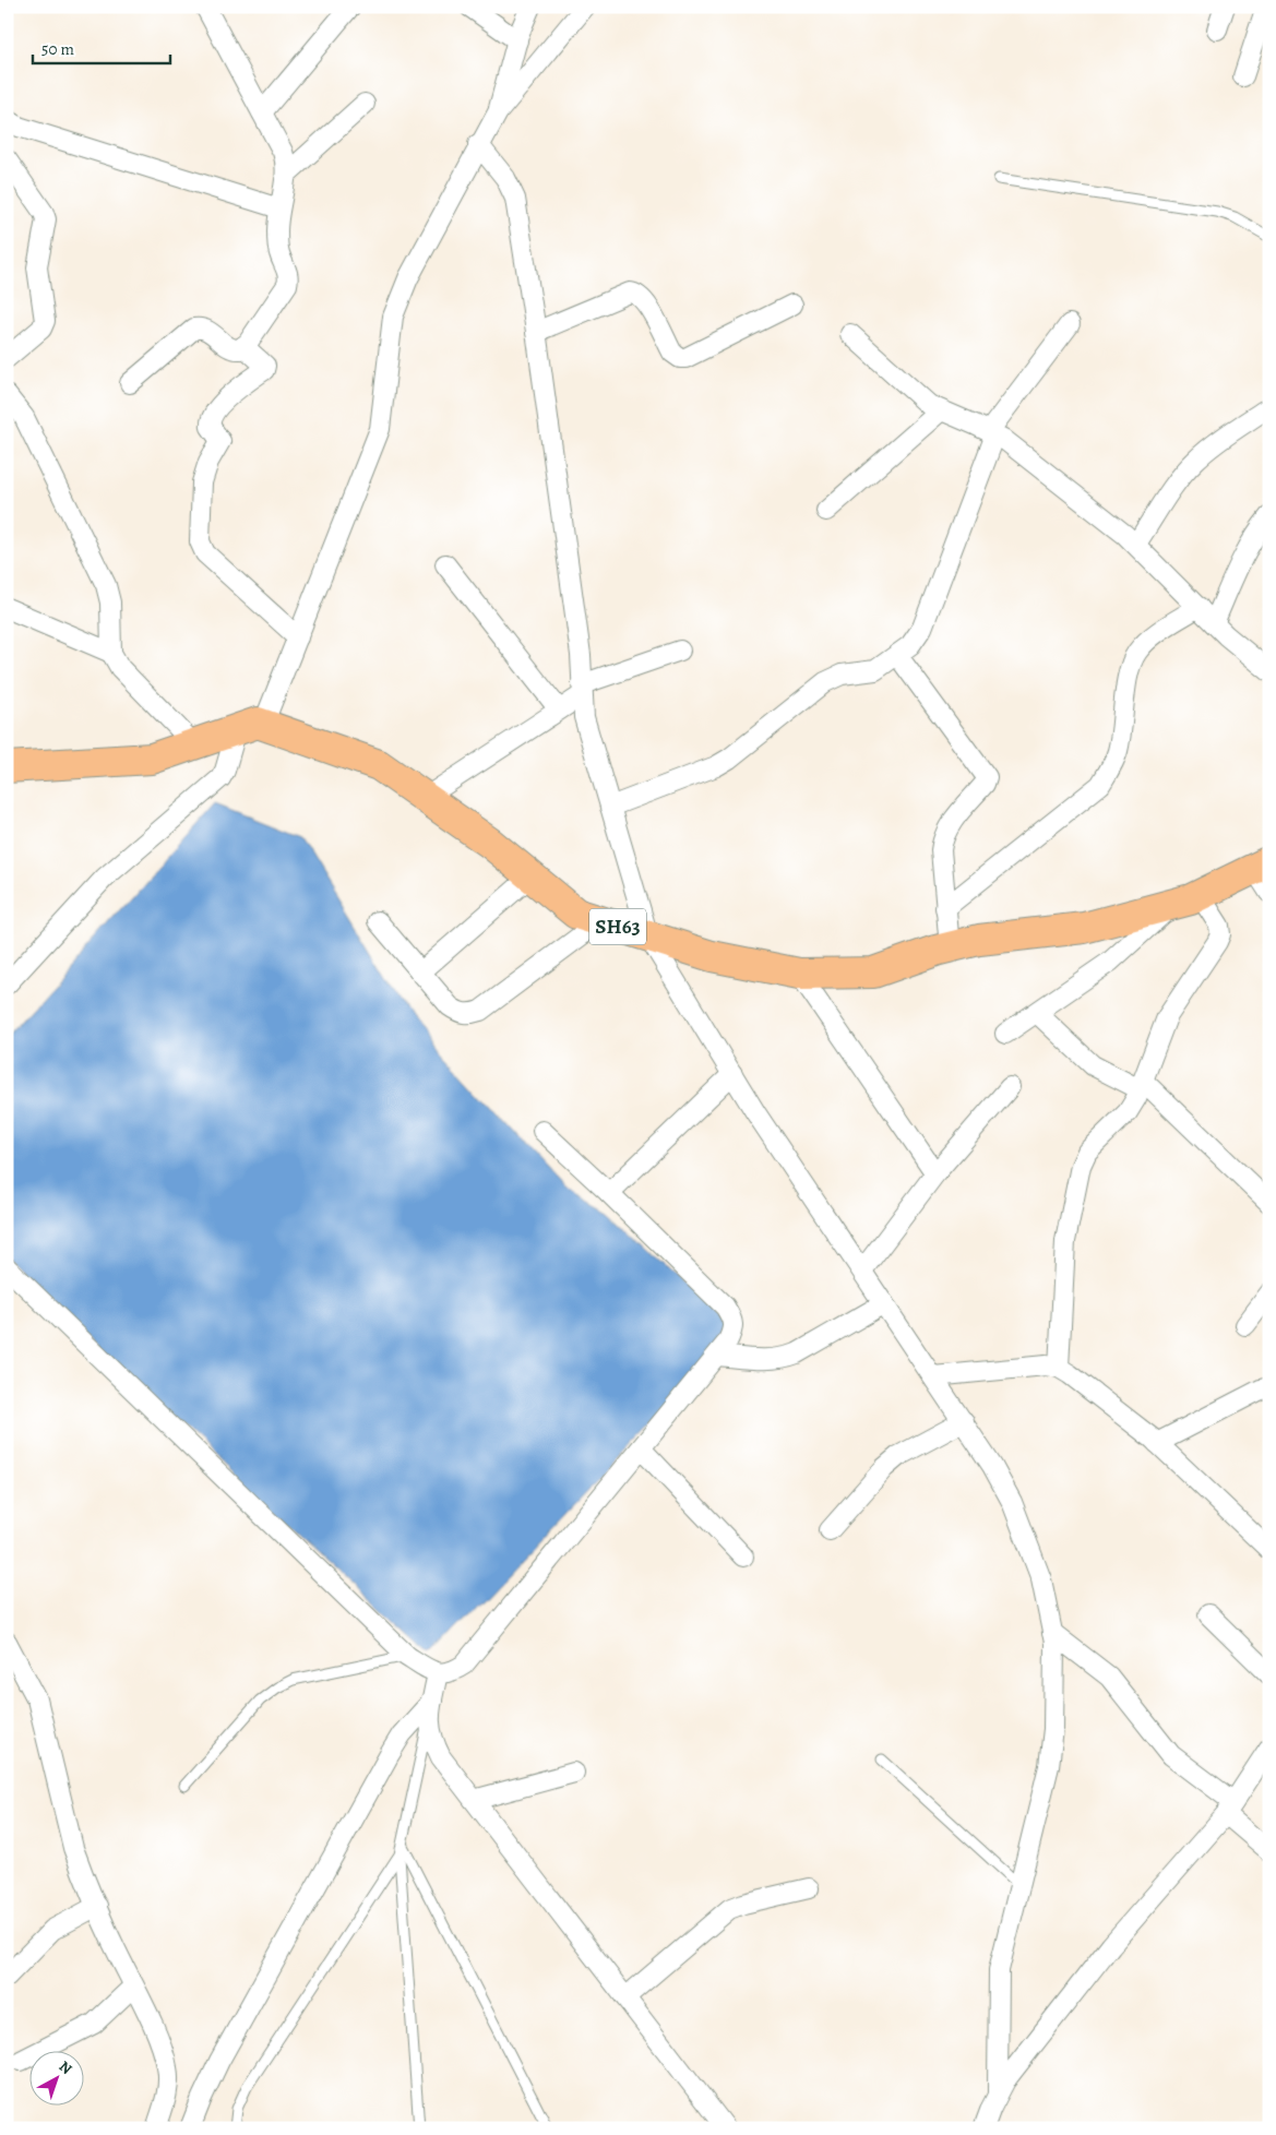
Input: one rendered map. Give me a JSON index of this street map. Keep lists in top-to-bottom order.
{
  "streets": {
    "main road": ["SH63"]
  },
  "scale_bar": "50 m",
  "north": "top right"
}
